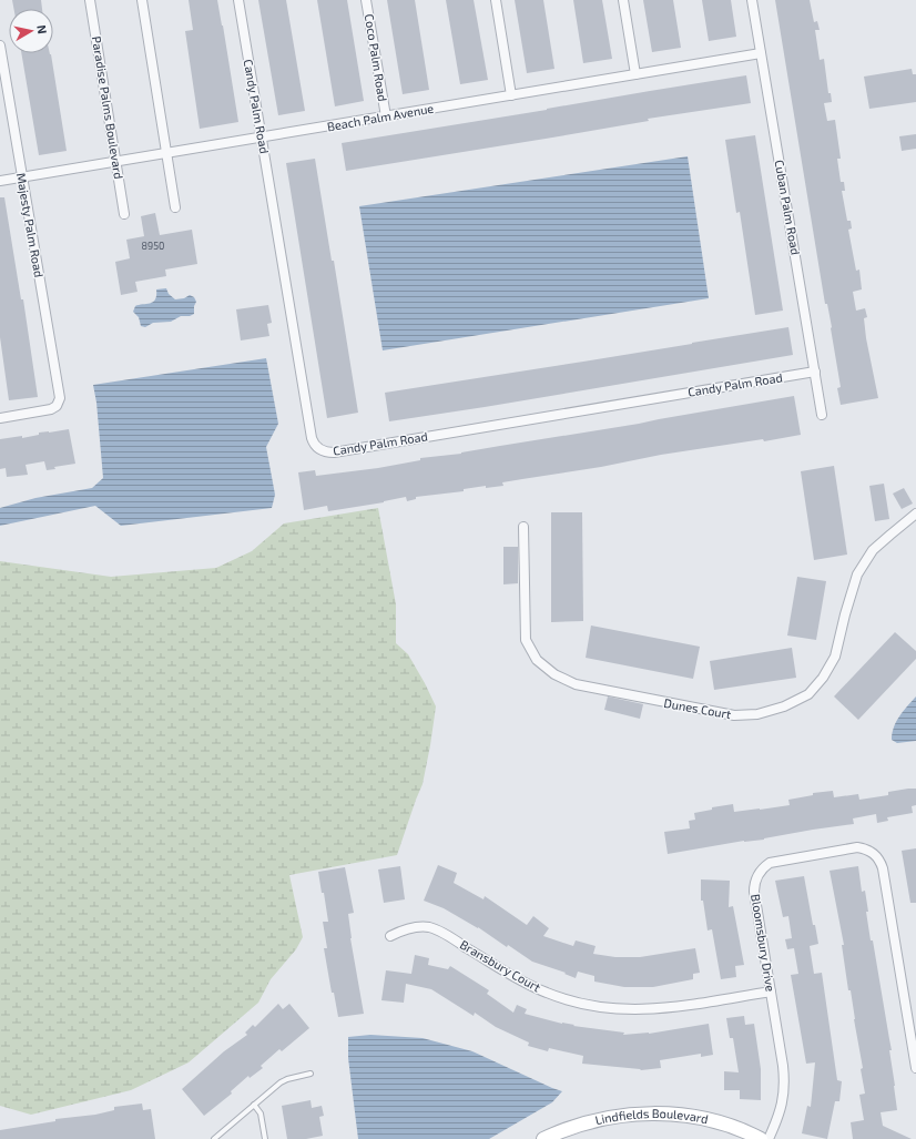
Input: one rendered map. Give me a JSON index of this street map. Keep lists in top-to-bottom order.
{
  "streets": {
    "street": [
      "Coco Palm Road",
      "Candy Palm Road",
      "Paradise Palms Boulevard",
      "Beach Palm Avenue",
      "Cuban Palm Road",
      "Majesty Palm Road",
      "Dunes Court",
      "Bloomsbury Drive",
      "Bransbury Court",
      "Lindfields Boulevard"
    ]
  },
  "crossings": [
    ["Coco Palm Road", "Beach Palm Avenue"],
    ["Candy Palm Road", "Beach Palm Avenue"],
    ["Candy Palm Road", "Cuban Palm Road"],
    ["Paradise Palms Boulevard", "Beach Palm Avenue"],
    ["Beach Palm Avenue", "Cuban Palm Road"],
    ["Beach Palm Avenue", "Majesty Palm Road"],
    ["Bloomsbury Drive", "Bransbury Court"]
  ],
  "house_numbers": ["8950"],
  "north": "right"
}
